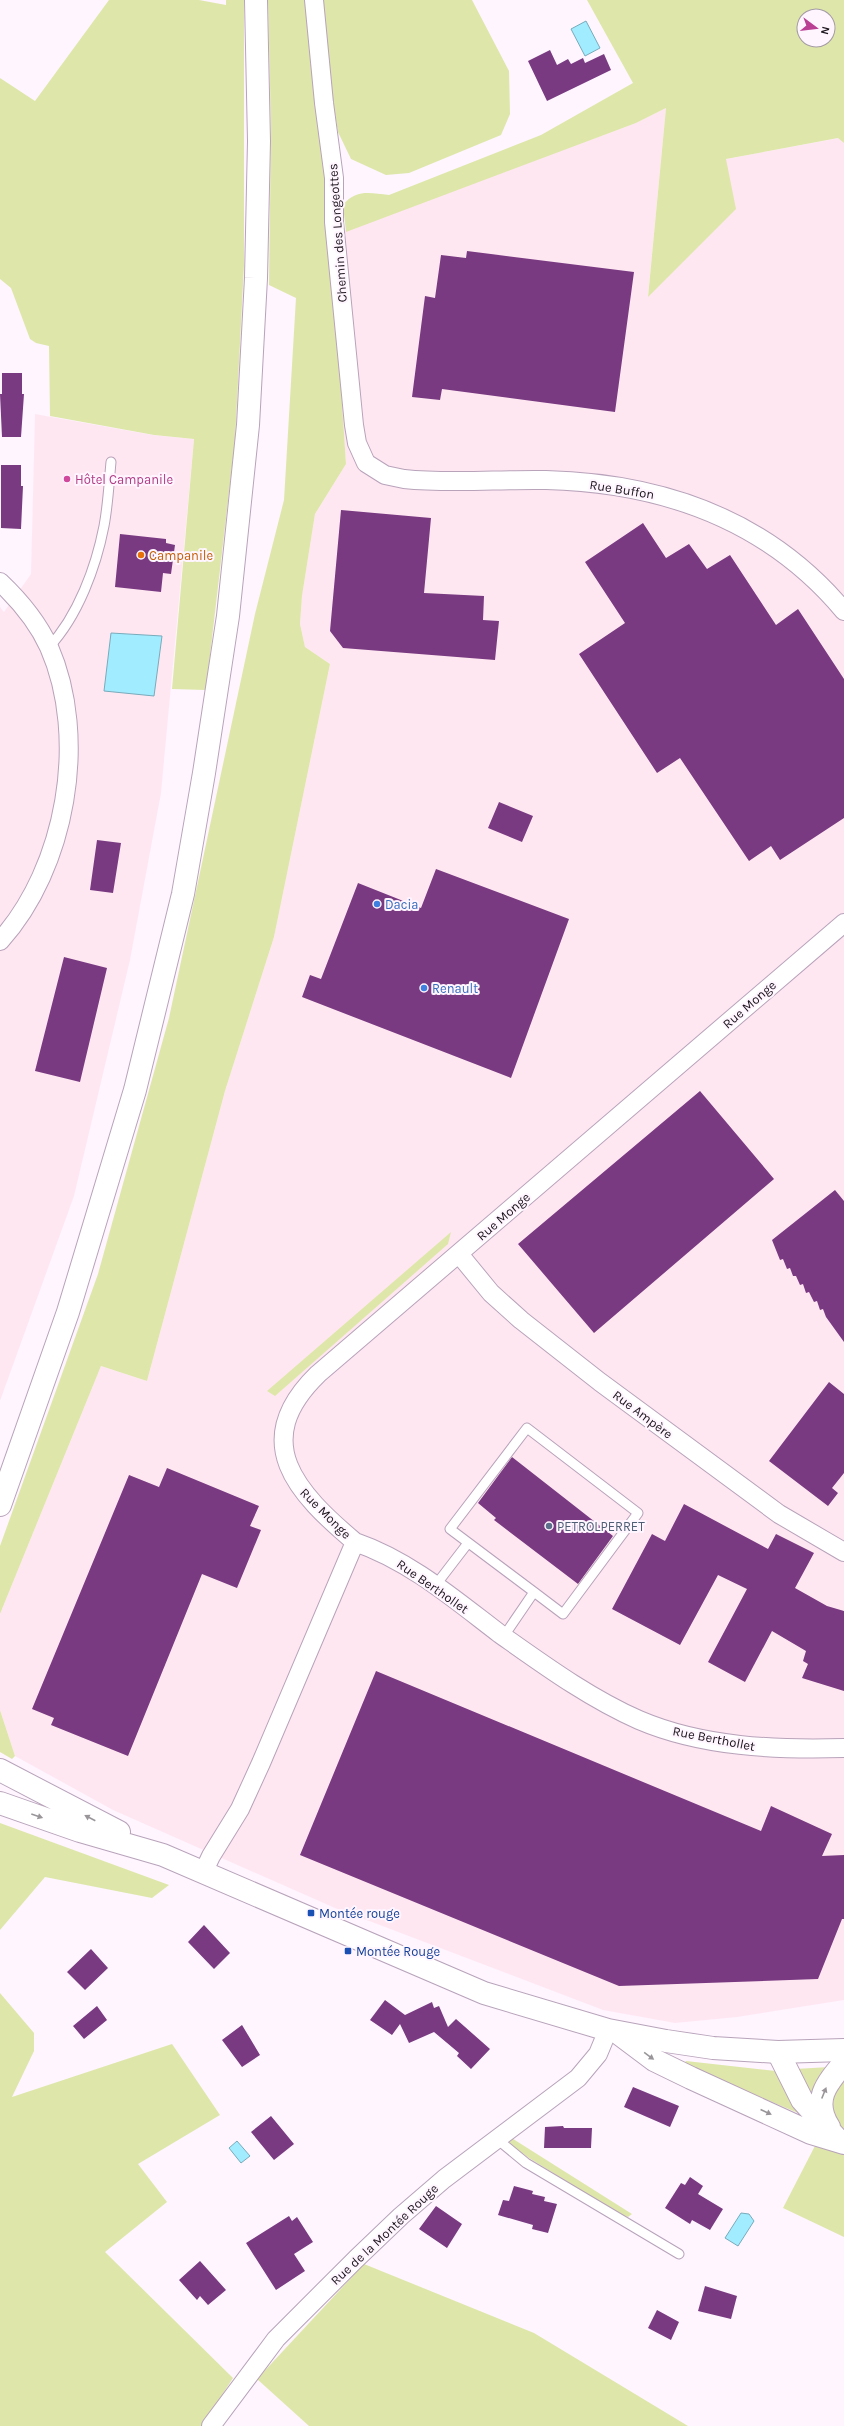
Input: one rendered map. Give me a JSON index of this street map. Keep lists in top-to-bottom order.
{
  "streets": {
    "street": [
      "Chemin des Longeottes",
      "Rue Buffon",
      "Rue Monge",
      "Rue Ampère",
      "Rue Berthollet",
      "Rue de la Montée Rouge"
    ]
  },
  "crossings": [
    ["Chemin des Longeottes", "Rue Buffon"],
    ["Rue Monge", "Rue Ampère"],
    ["Rue Monge", "Rue Berthollet"]
  ],
  "places": {
    "other": [
      "Hôtel Campanile",
      "Campanile",
      "Dacia",
      "Renault",
      "PETROLPERRET"
    ],
    "transit": ["Montée rouge", "Montée Rouge"]
  },
  "north": "right"
}
